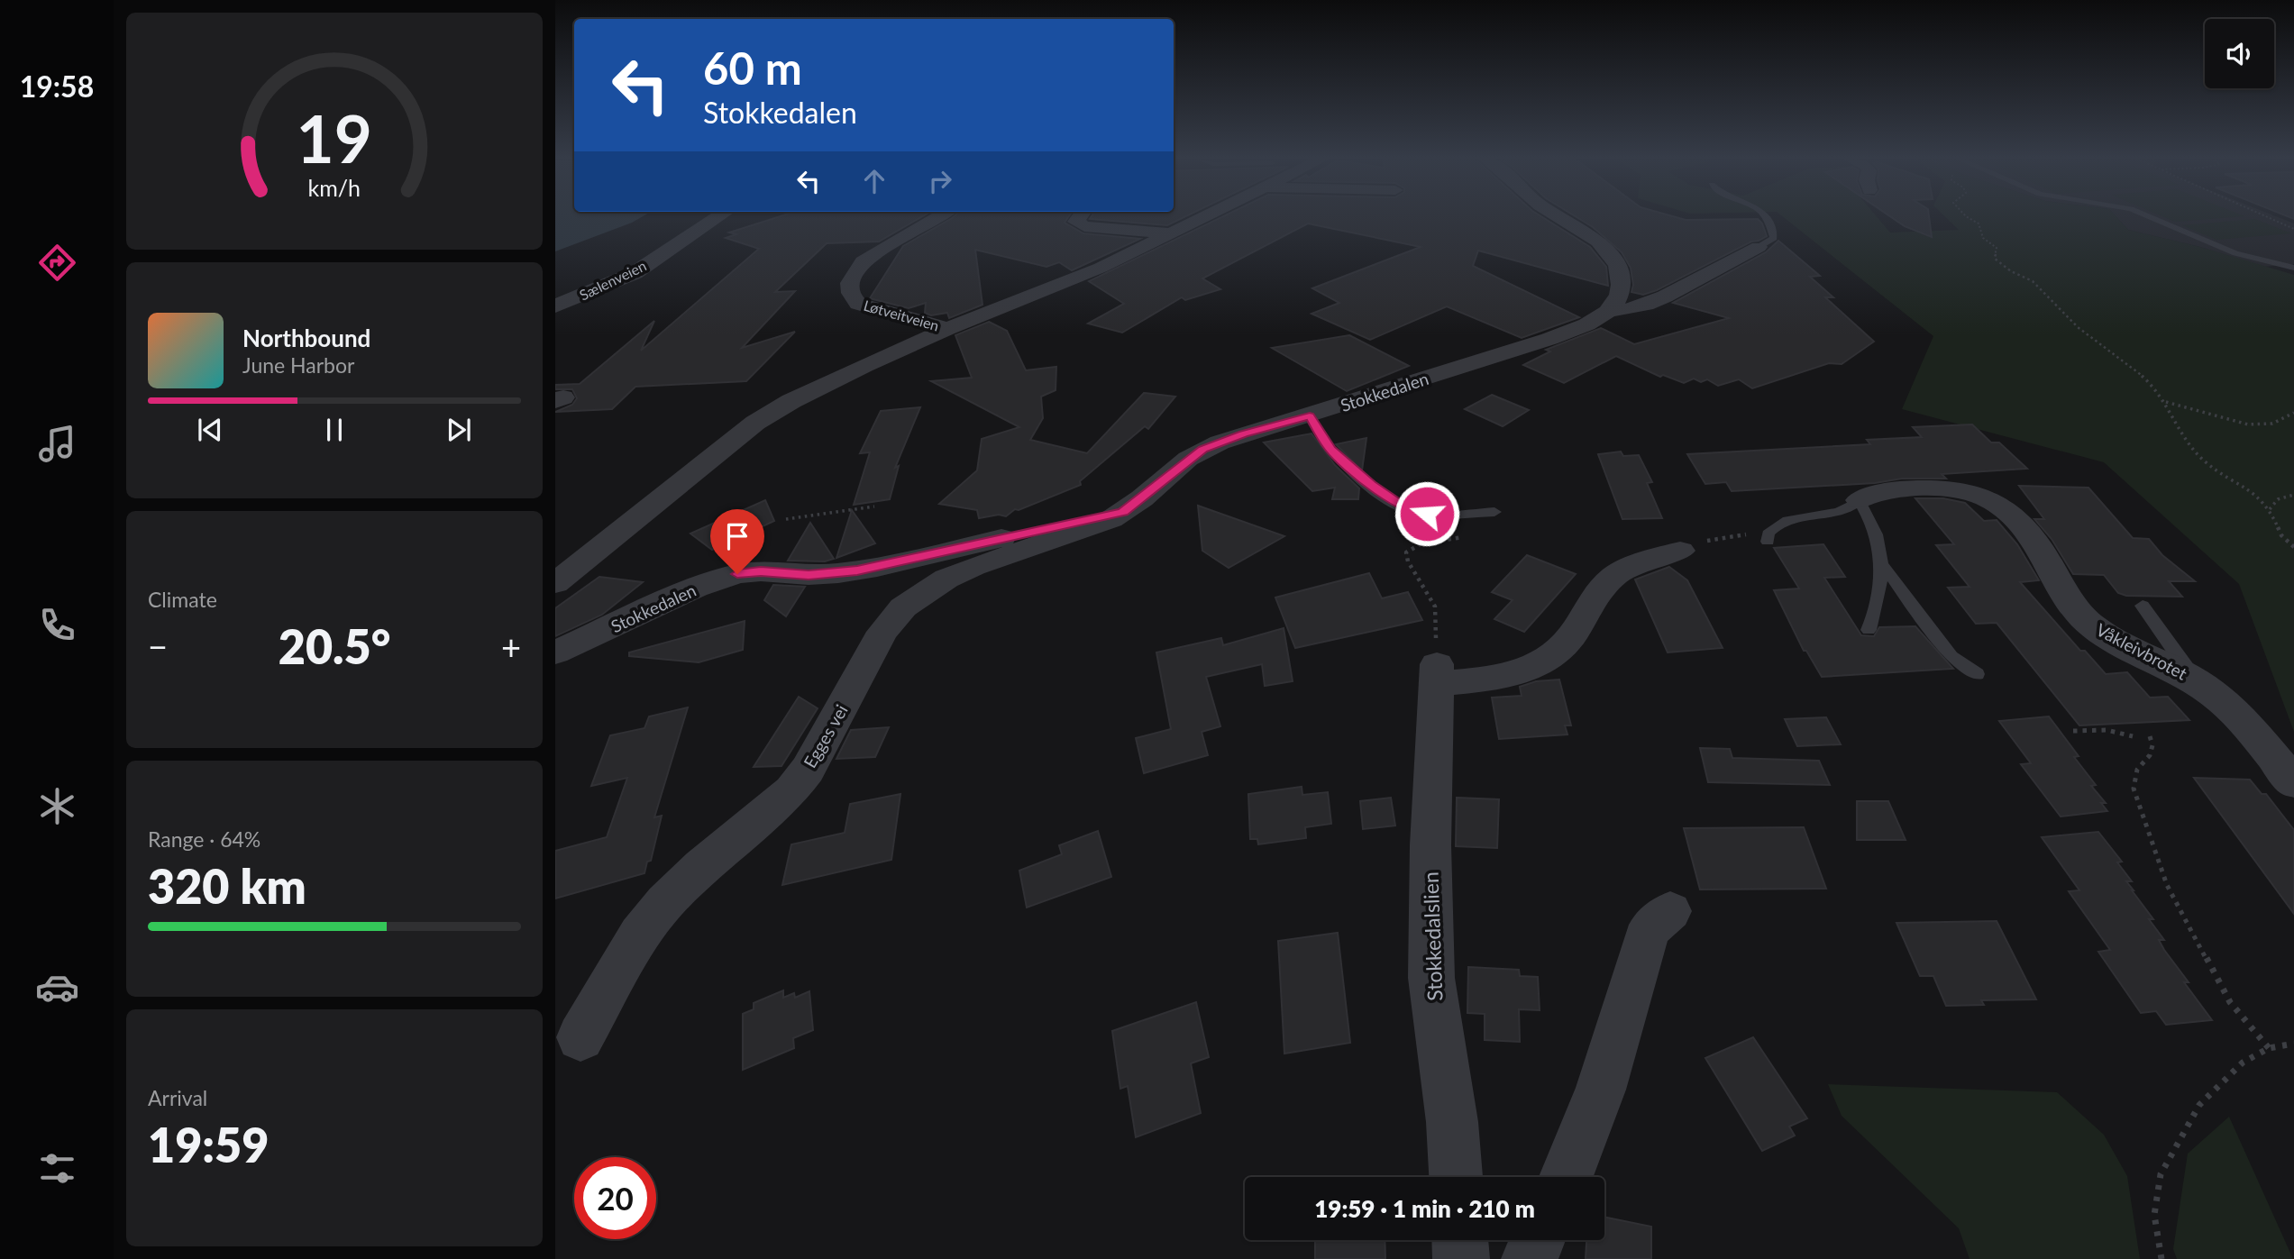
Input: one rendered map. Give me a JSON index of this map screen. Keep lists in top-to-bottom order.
{
  "streets": {
    "street": [
      "Sælenveien",
      "Løtveitveien",
      "Stokkedalen",
      "Våkleivbrotet",
      "Egges vei",
      "Stokkedalslien"
    ]
  },
  "crossings": [
    ["Stokkedalen", "Egges vei"]
  ],
  "page": {
    "tabs": "19:58",
    "turn": ["60 m", "Stokkedalen"],
    "song": ["Northbound", "June Harbor"],
    "tile": [
      "Climate",
      ["Range · 64%", "320 km"],
      ["Arrival", "19:59"]
    ],
    "heat": ["−", "20.5°", "+"],
    "limit": "20",
    "trip": "19:59 · 1 min · 210 m",
    "gauge": ["19", "km/h"]
  }
}
